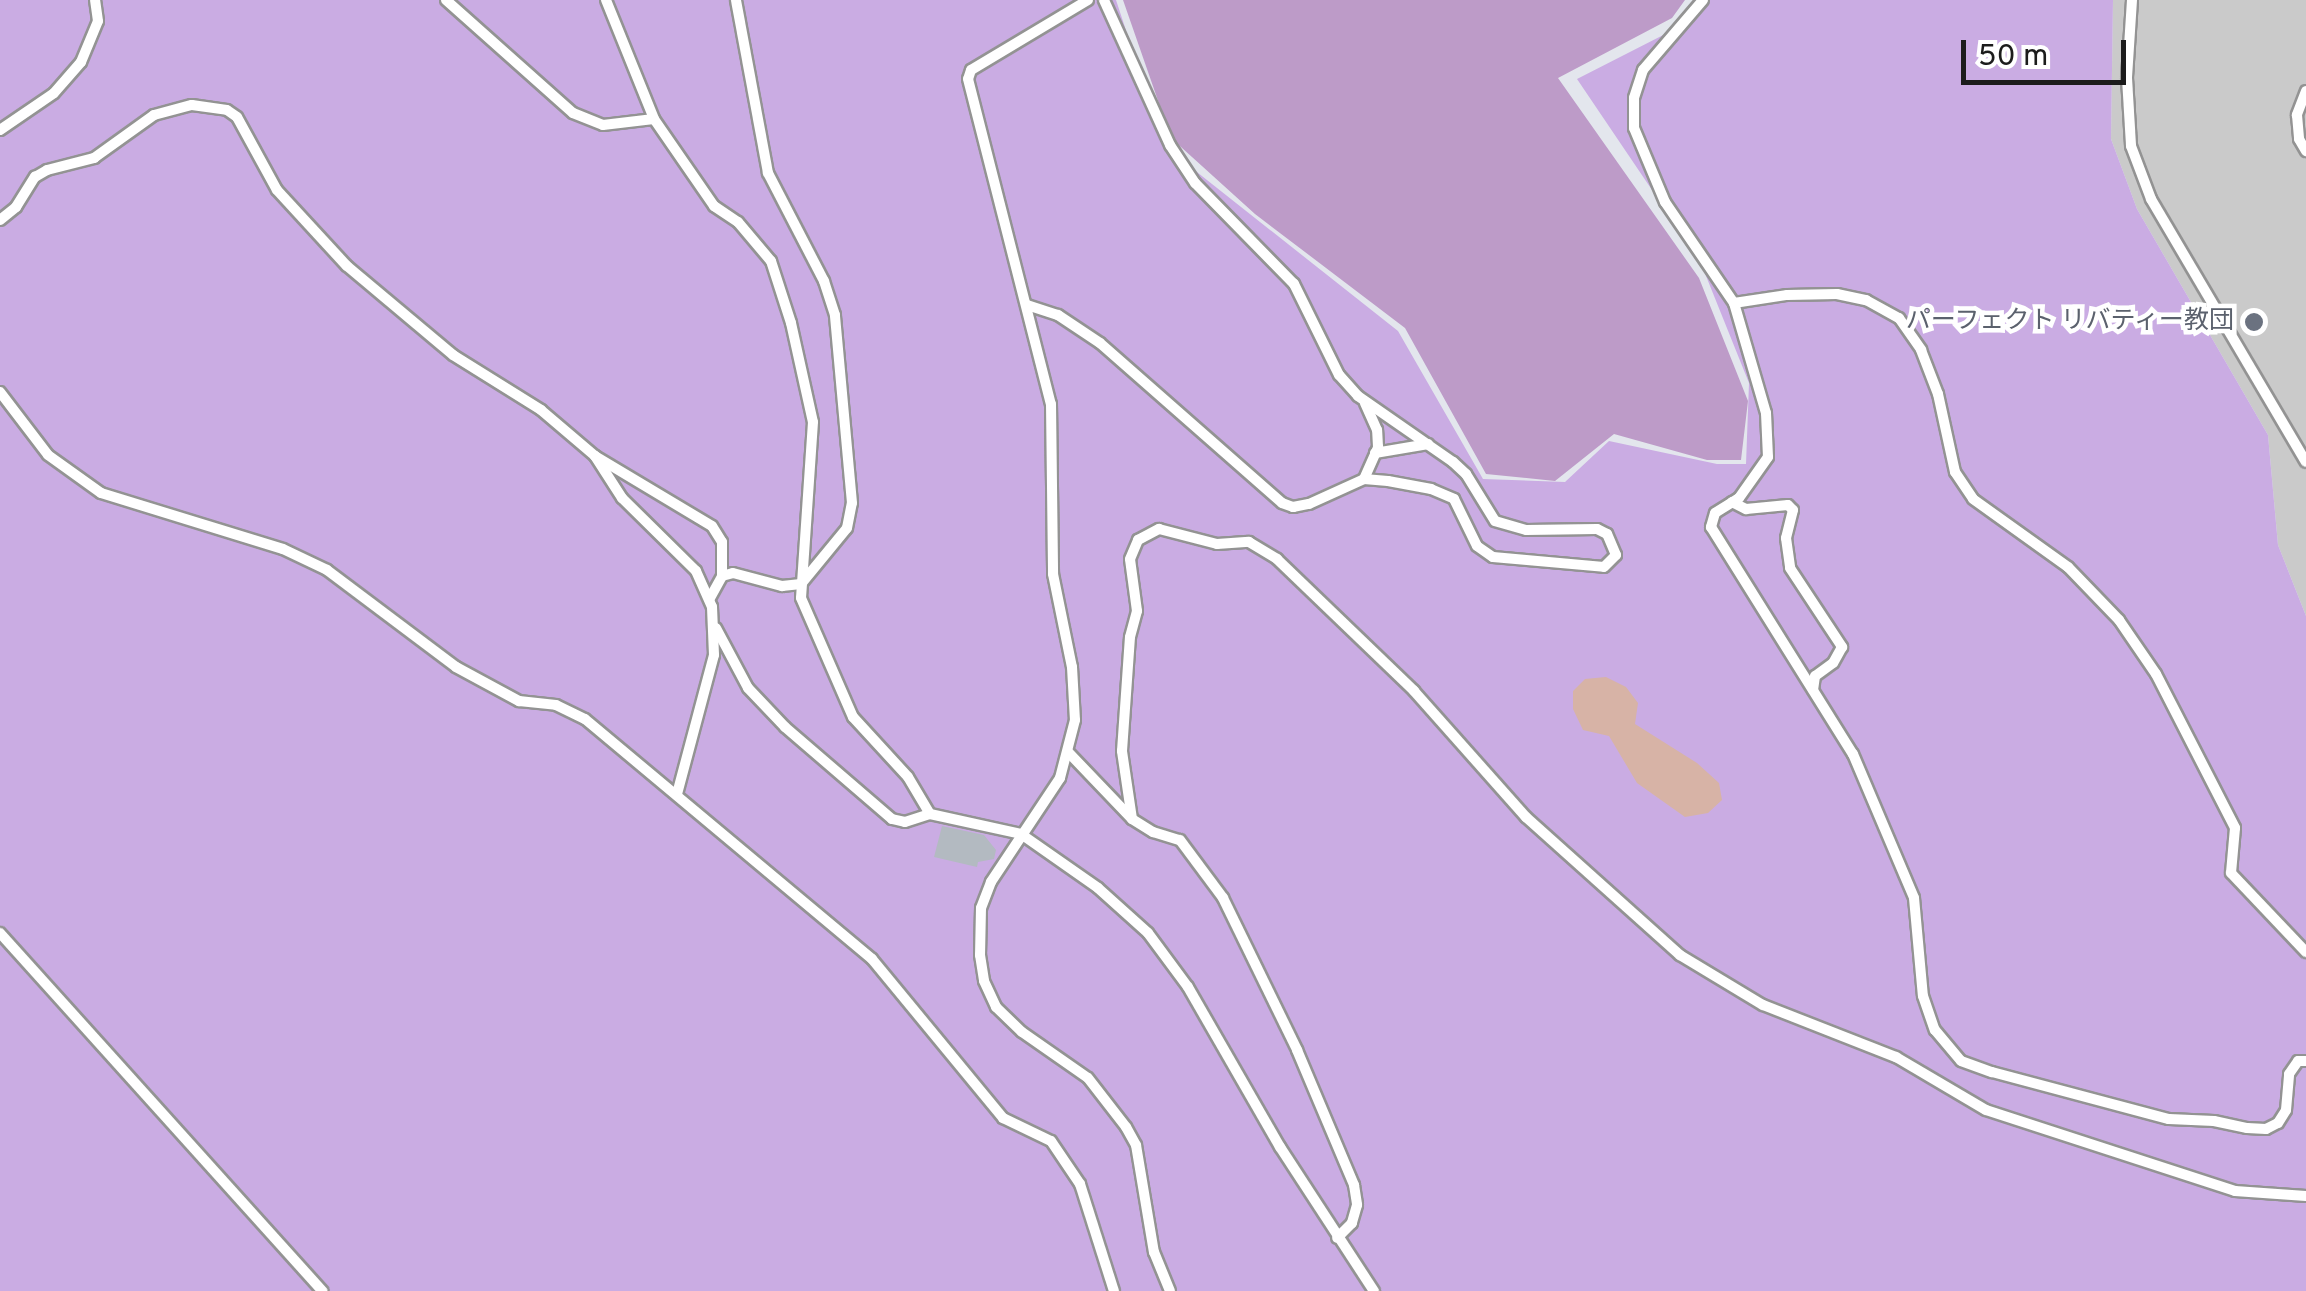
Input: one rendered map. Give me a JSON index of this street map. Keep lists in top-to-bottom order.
{
  "places": ["パーフェクト リバティー教団"],
  "scale_bar": "50 m"
}
